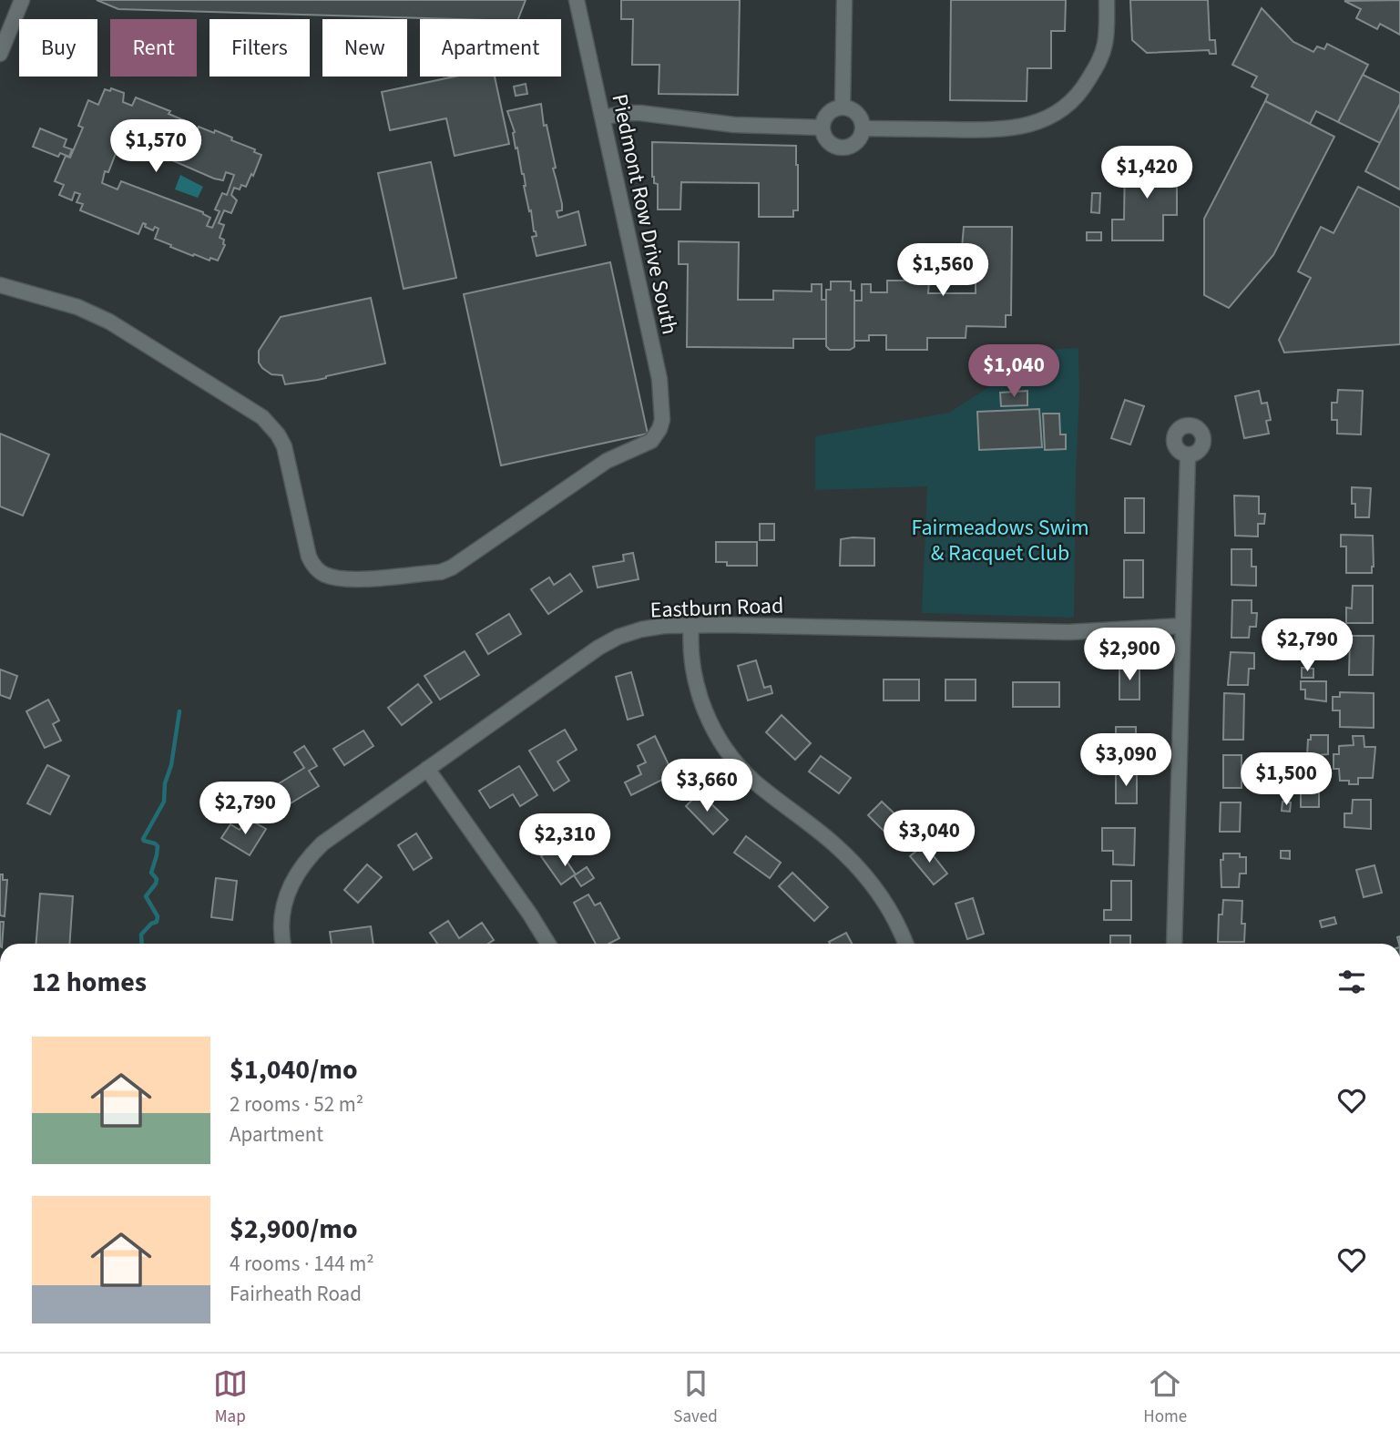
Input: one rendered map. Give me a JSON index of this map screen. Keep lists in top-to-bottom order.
{
  "streets": {
    "street": ["Piedmont Row Drive South", "Eastburn Road"]
  },
  "parks": ["Fairmeadows Swim & Racquet Club"],
  "page": {
    "chip": [
      "Buy",
      "Rent",
      "Filters",
      "New",
      "Apartment"
    ],
    "price": [
      "$1,570",
      "$1,420",
      "$1,560",
      "$1,040",
      "$2,790",
      "$2,900",
      "$3,090",
      "$1,500",
      "$3,660",
      "$2,790",
      "$3,040",
      "$2,310"
    ],
    "heading": "12 homes",
    "list": [
      {
        "name": "$1,040/mo",
        "note": "2 rooms · 52 m² · Apartment"
      },
      {
        "name": "$2,900/mo",
        "note": "4 rooms · 144 m² · Fairheath Road"
      }
    ],
    "tabs": ["Map", "Saved", "Home"]
  }
}
